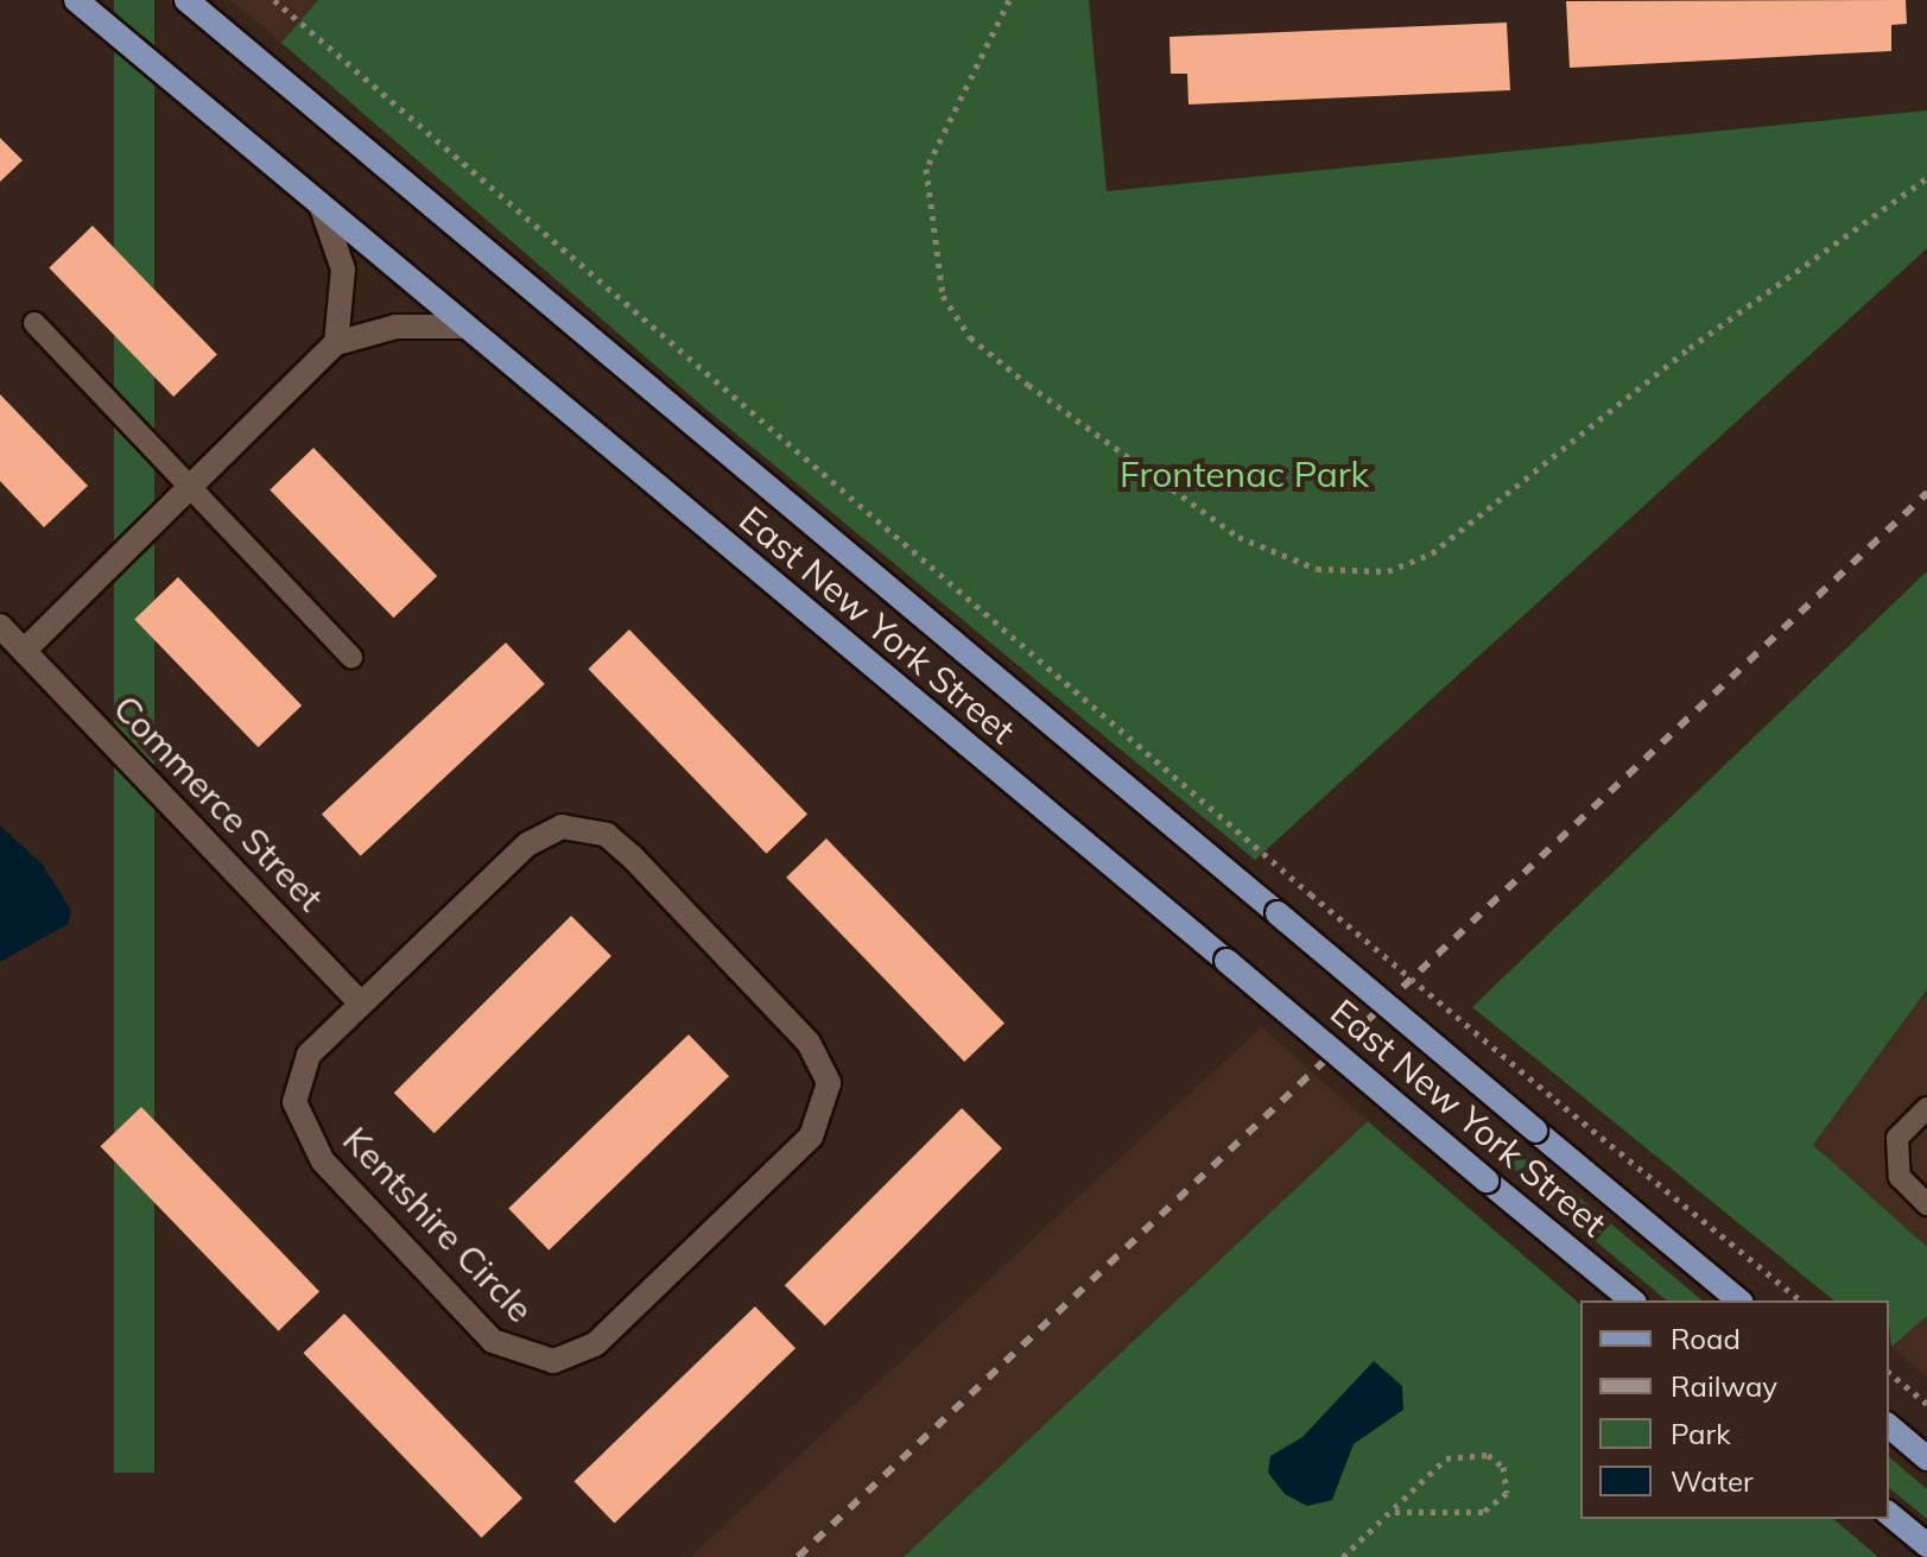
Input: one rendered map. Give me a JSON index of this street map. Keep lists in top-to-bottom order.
{
  "streets": {
    "main road": ["East New York Street"],
    "street": ["Commerce Street", "Kentshire Circle"]
  },
  "crossings": [
    ["Commerce Street", "Kentshire Circle"]
  ],
  "parks": ["Frontenac Park"],
  "legend": [
    "Road",
    "Railway",
    "Park",
    "Water"
  ]
}
